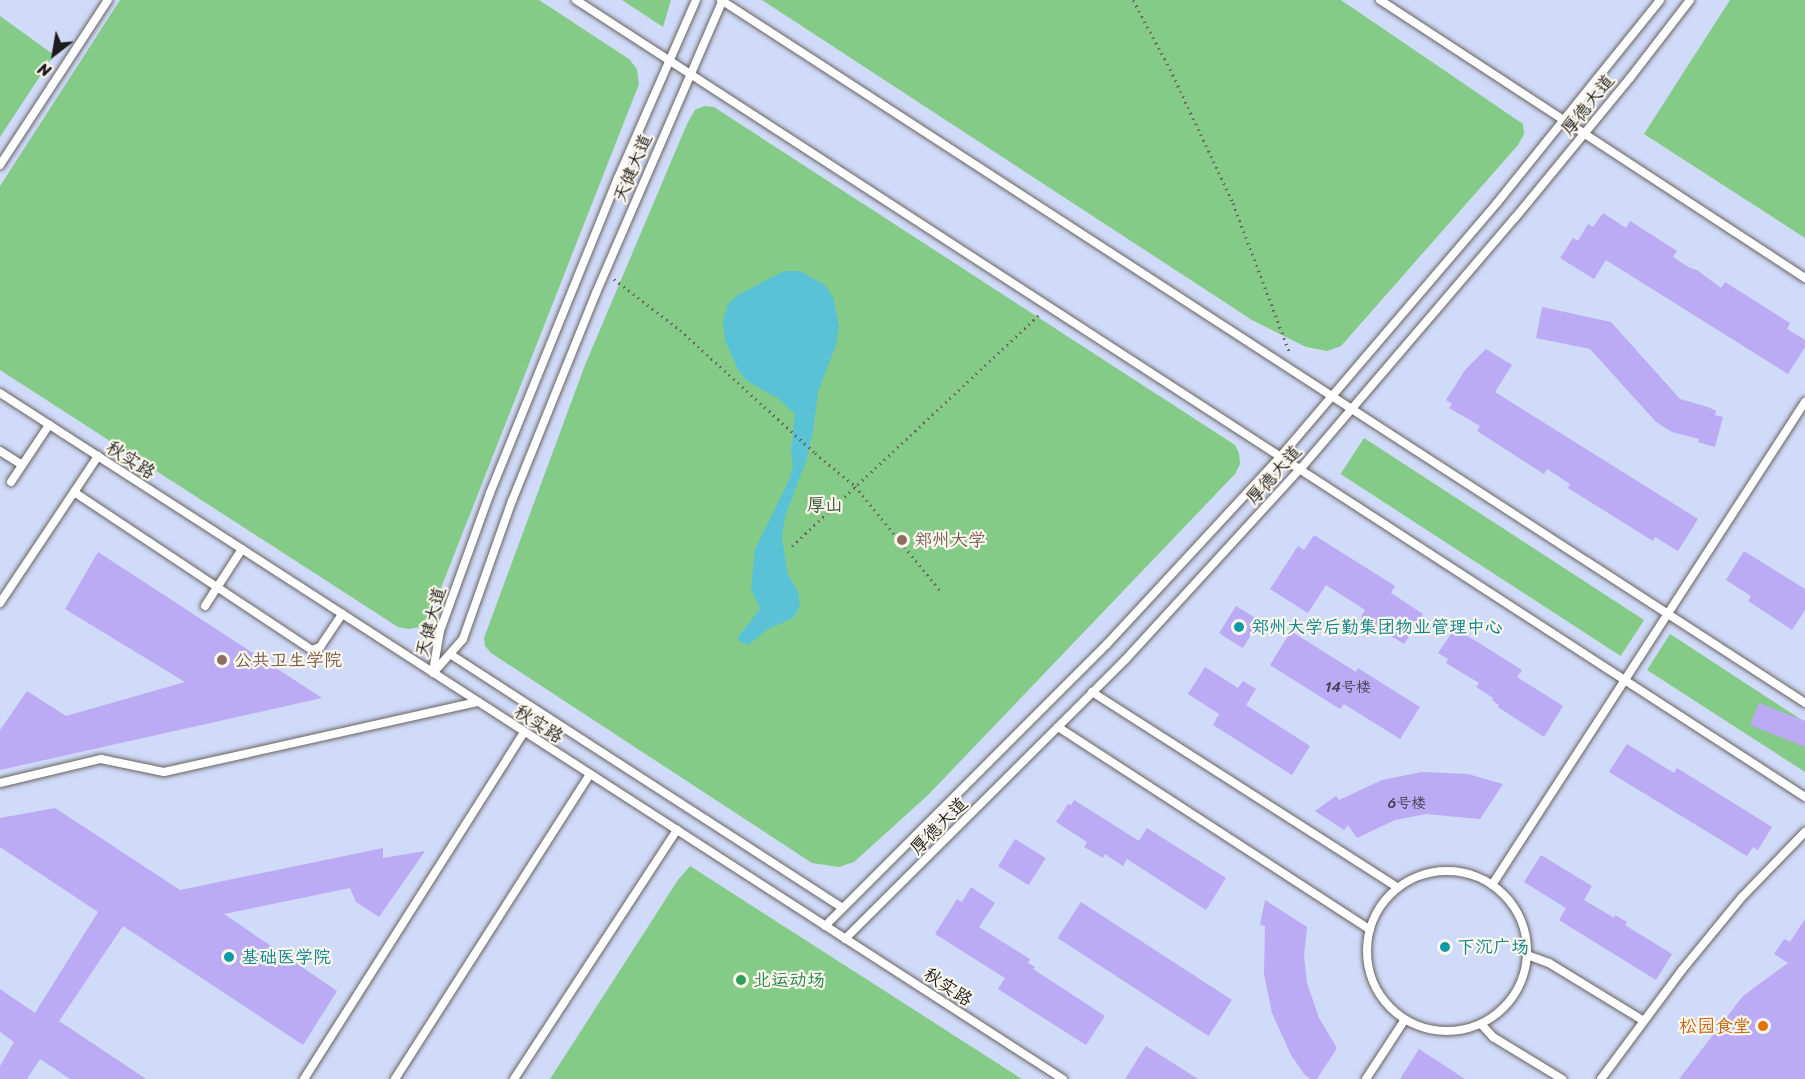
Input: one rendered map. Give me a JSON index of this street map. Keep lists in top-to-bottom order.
{
  "streets": {
    "lane": ["厚德大道", "天健大道", "秋实路"]
  },
  "crossings": [
    ["厚德大道", "秋实路"],
    ["天健大道", "秋实路"]
  ],
  "parks": ["厚山"],
  "places": [
    "郑州大学",
    "郑州大学后勤集团物业管理中心",
    "公共卫生学院",
    "下沉广场",
    "基础医学院",
    "北运动场",
    "松园食堂"
  ],
  "house_numbers": ["14号楼", "6号楼"],
  "north": "bottom left"
}
